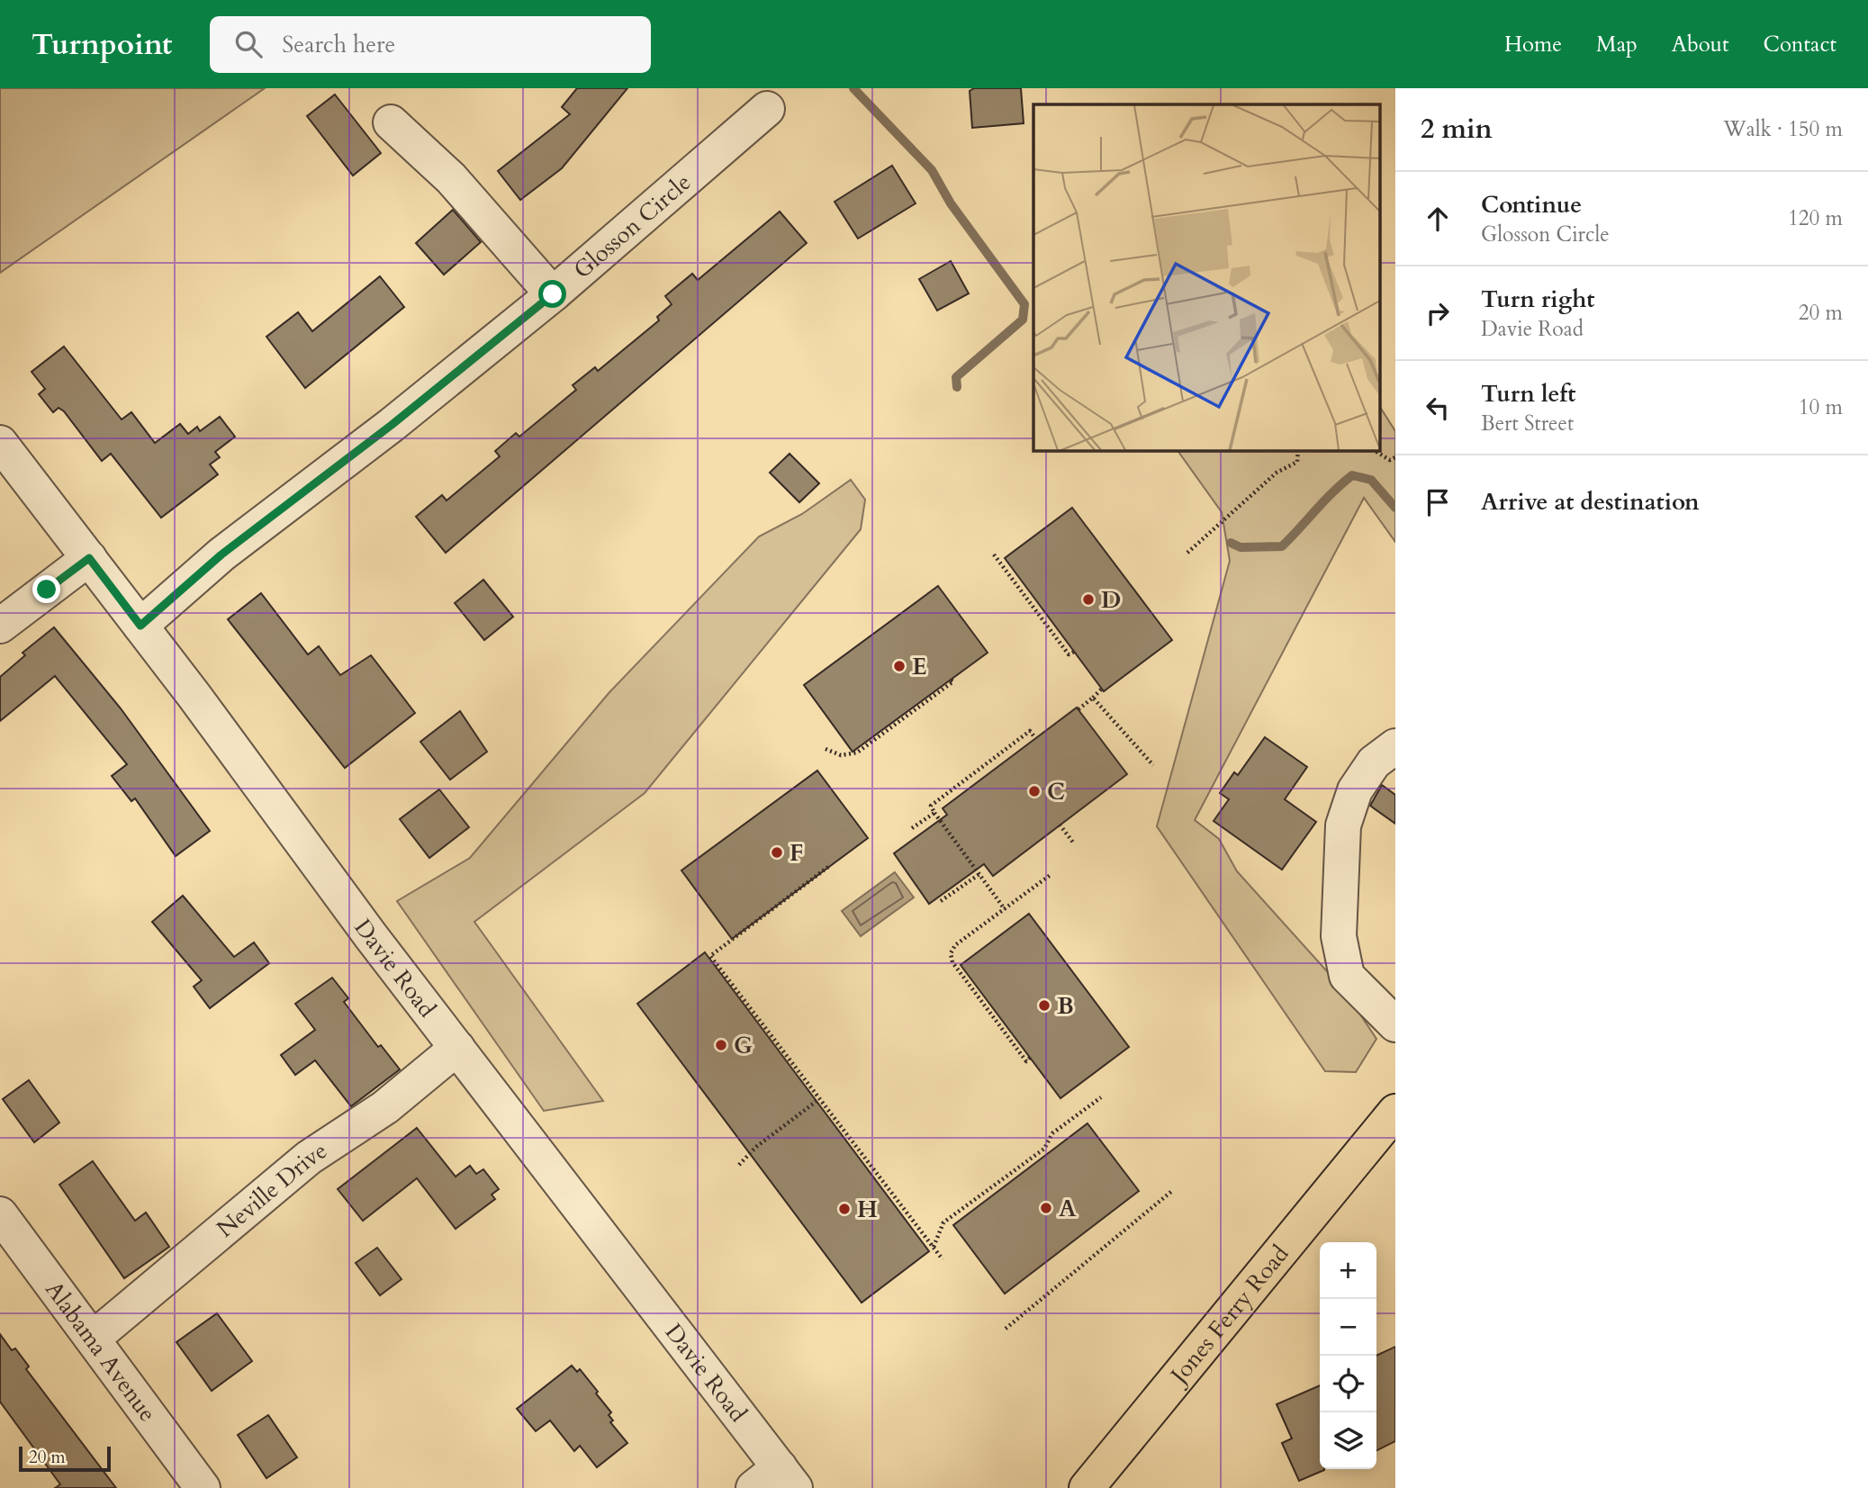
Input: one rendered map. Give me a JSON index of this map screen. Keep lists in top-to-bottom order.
{
  "streets": {
    "main road": ["Jones Ferry Road"],
    "street": [
      "Glosson Circle",
      "Davie Road",
      "Neville Drive",
      "Alabama Avenue"
    ]
  },
  "crossings": [
    ["Glosson Circle", "Davie Road"],
    ["Davie Road", "Neville Drive"],
    ["Neville Drive", "Alabama Avenue"]
  ],
  "places": [
    "D",
    "E",
    "C",
    "F",
    "B",
    "G",
    "A",
    "H"
  ],
  "scale_bar": "20 m",
  "page": {
    "header": "Turnpoint",
    "search": "Search here",
    "nav": [
      "Home",
      "Map",
      "About",
      "Contact"
    ],
    "heading": ["2 min", "Walk · 150 m"],
    "list": [
      ["Continue", "Glosson Circle", "120 m"],
      ["Turn right", "Davie Road", "20 m"],
      ["Turn left", "Bert Street", "10 m"],
      "Arrive at destination"
    ],
    "map_buttons": ["+", "−"],
    "scale": "20 m"
  }
}
